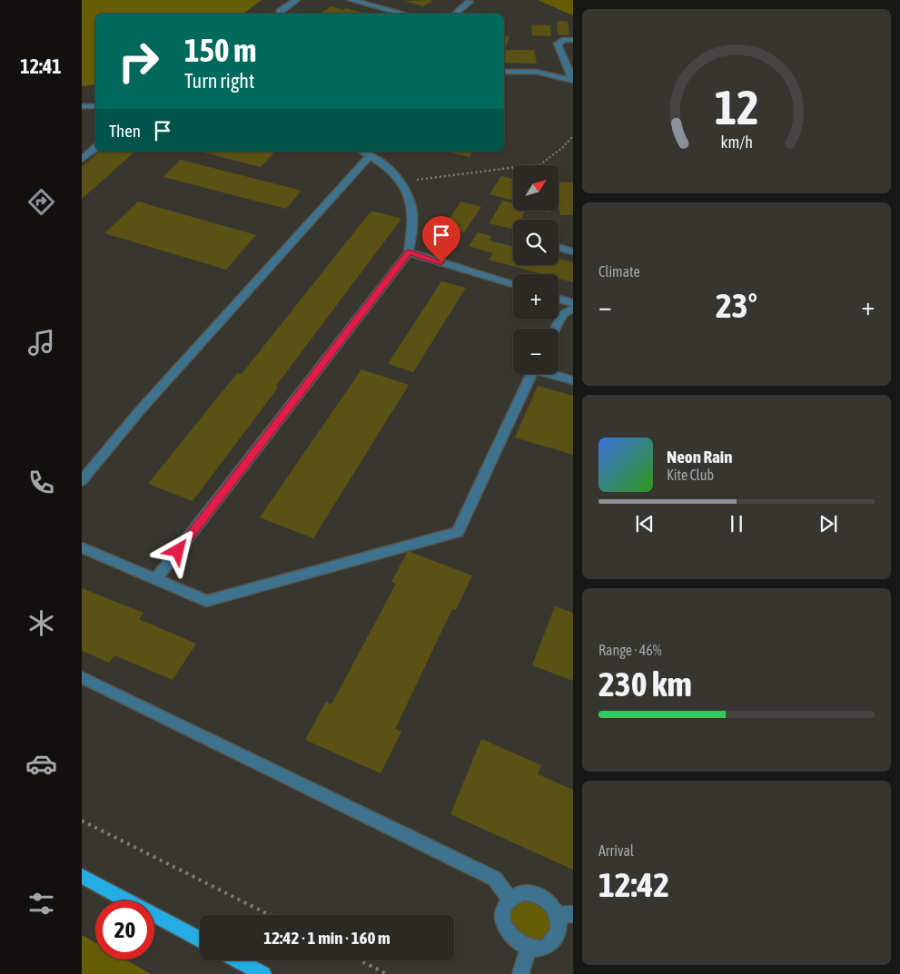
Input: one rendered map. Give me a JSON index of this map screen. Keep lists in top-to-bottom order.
{
  "north": "top right",
  "page": {
    "tabs": "12:41",
    "turn": ["150 m", "Turn right"],
    "then": "Then",
    "map_buttons": ["+", "−"],
    "tile": [
      "Climate",
      ["Range · 46%", "230 km"],
      ["Arrival", "12:42"]
    ],
    "heat": ["−", "23°", "+"],
    "song": ["Neon Rain", "Kite Club"],
    "limit": "20",
    "trip": "12:42 · 1 min · 160 m",
    "gauge": ["12", "km/h"]
  }
}
